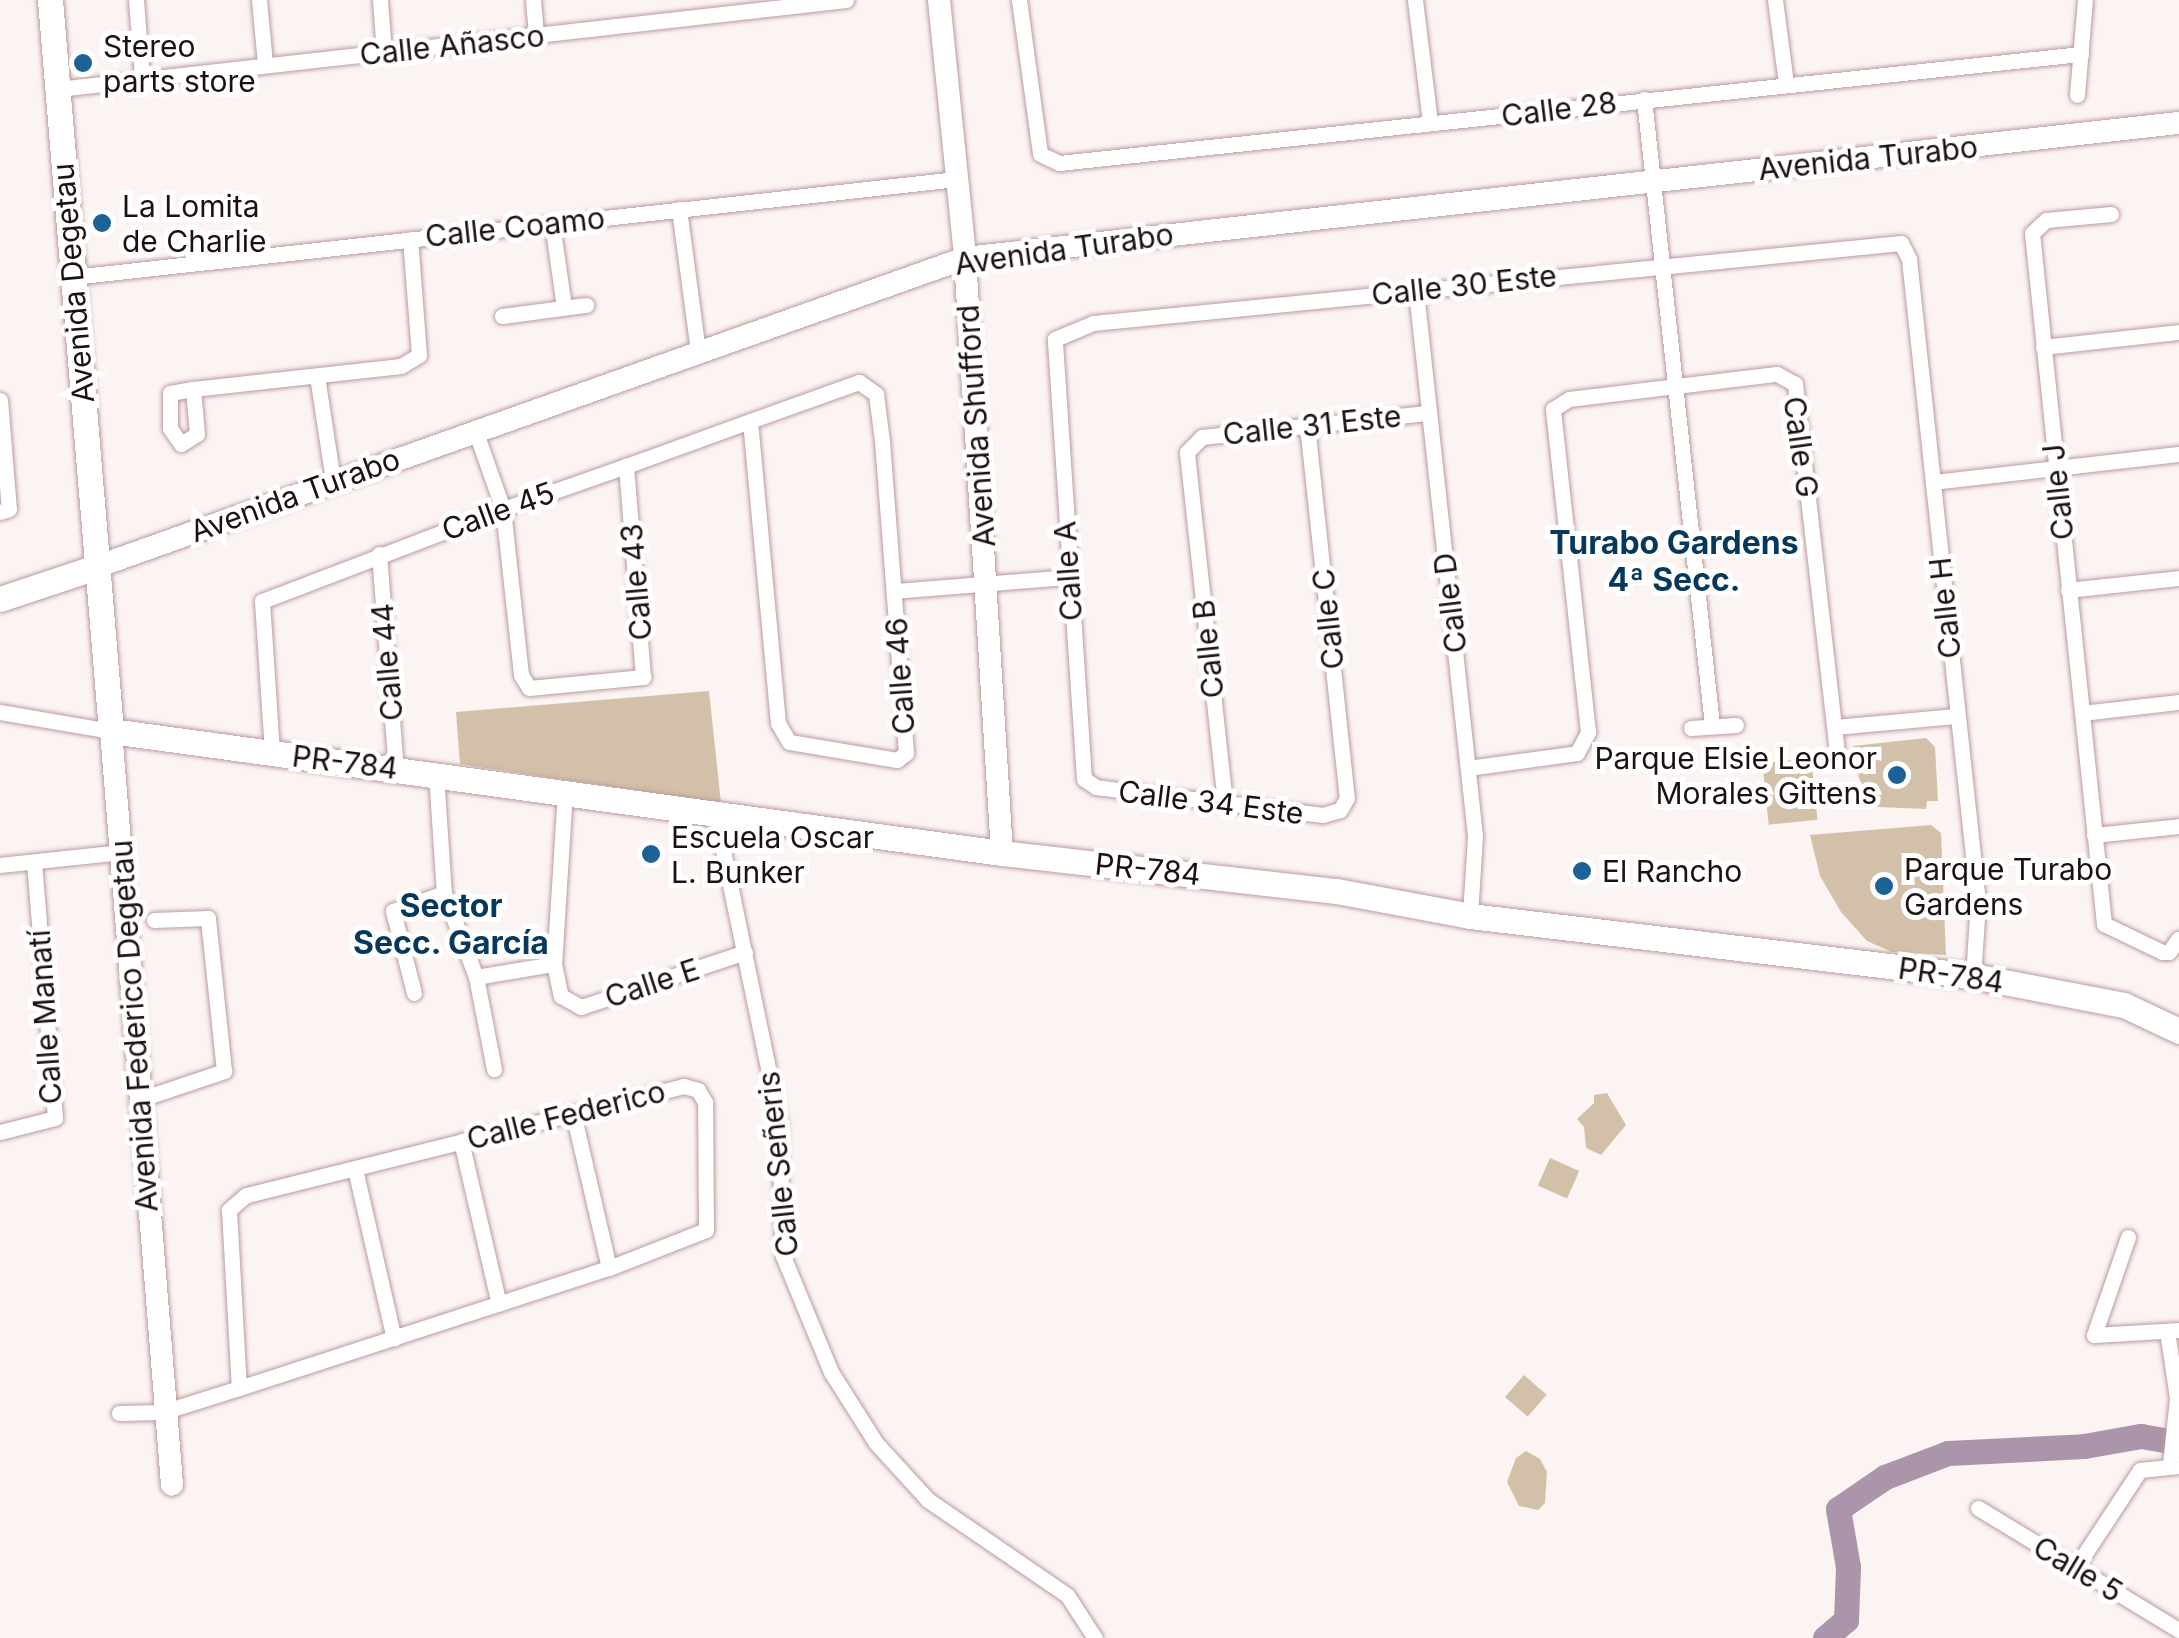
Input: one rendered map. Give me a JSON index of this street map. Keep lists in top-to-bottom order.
{
  "streets": {
    "main road": [
      "Avenida Turabo",
      "Avenida Degetau",
      "PR-784",
      "Avenida Federico Degetau"
    ],
    "street": [
      "Calle Añasco",
      "Calle 28",
      "Calle Coamo",
      "Calle 30 Este",
      "Calle 31 Este",
      "Avenida Shufford",
      "Calle G",
      "Calle J",
      "Calle 45",
      "Calle A",
      "Calle 43",
      "Calle D",
      "Calle H",
      "Calle C",
      "Calle B",
      "Calle 44",
      "Calle 46",
      "Calle 34 Este",
      "Calle E",
      "Calle Manatí",
      "Calle Federico",
      "Calle Señeris",
      "Calle 5"
    ]
  },
  "crossings": [
    ["Calle Añasco", "Avenida Degetau"],
    ["Avenida Turabo", "Avenida Degetau"],
    ["Avenida Turabo", "Avenida Shufford"],
    ["Avenida Turabo", "Calle 43"],
    ["Avenida Turabo", "Avenida Federico Degetau"],
    ["Calle Coamo", "Avenida Degetau"],
    ["Calle Coamo", "Avenida Shufford"],
    ["Avenida Degetau", "Avenida Federico Degetau"],
    ["Calle 30 Este", "Calle A"],
    ["Calle 30 Este", "Calle D"],
    ["Calle 30 Este", "Calle H"],
    ["Calle 31 Este", "Calle D"],
    ["Calle 31 Este", "Calle C"],
    ["Calle 31 Este", "Calle B"],
    ["Avenida Shufford", "PR-784"],
    ["Calle 45", "Calle 43"],
    ["Calle 45", "Calle 44"],
    ["Calle 45", "Calle 46"],
    ["Calle 45", "PR-784"],
    ["Calle A", "Calle 34 Este"],
    ["Calle D", "PR-784"],
    ["Calle H", "PR-784"],
    ["Calle C", "Calle 34 Este"],
    ["Calle B", "Calle 34 Este"],
    ["Calle 44", "PR-784"],
    ["PR-784", "Avenida Federico Degetau"],
    ["PR-784", "Calle Señeris"],
    ["Calle E", "Calle Señeris"],
    ["Avenida Federico Degetau", "Calle Federico"]
  ],
  "districts": ["Turabo Gardens 4ª Secc.", "Sector Secc. García"],
  "places": [
    "Stereo parts store",
    "La Lomita de Charlie",
    "Parque Elsie Leonor Morales Gittens",
    "Escuela Oscar L. Bunker",
    "El Rancho",
    "Parque Turabo Gardens"
  ]
}
